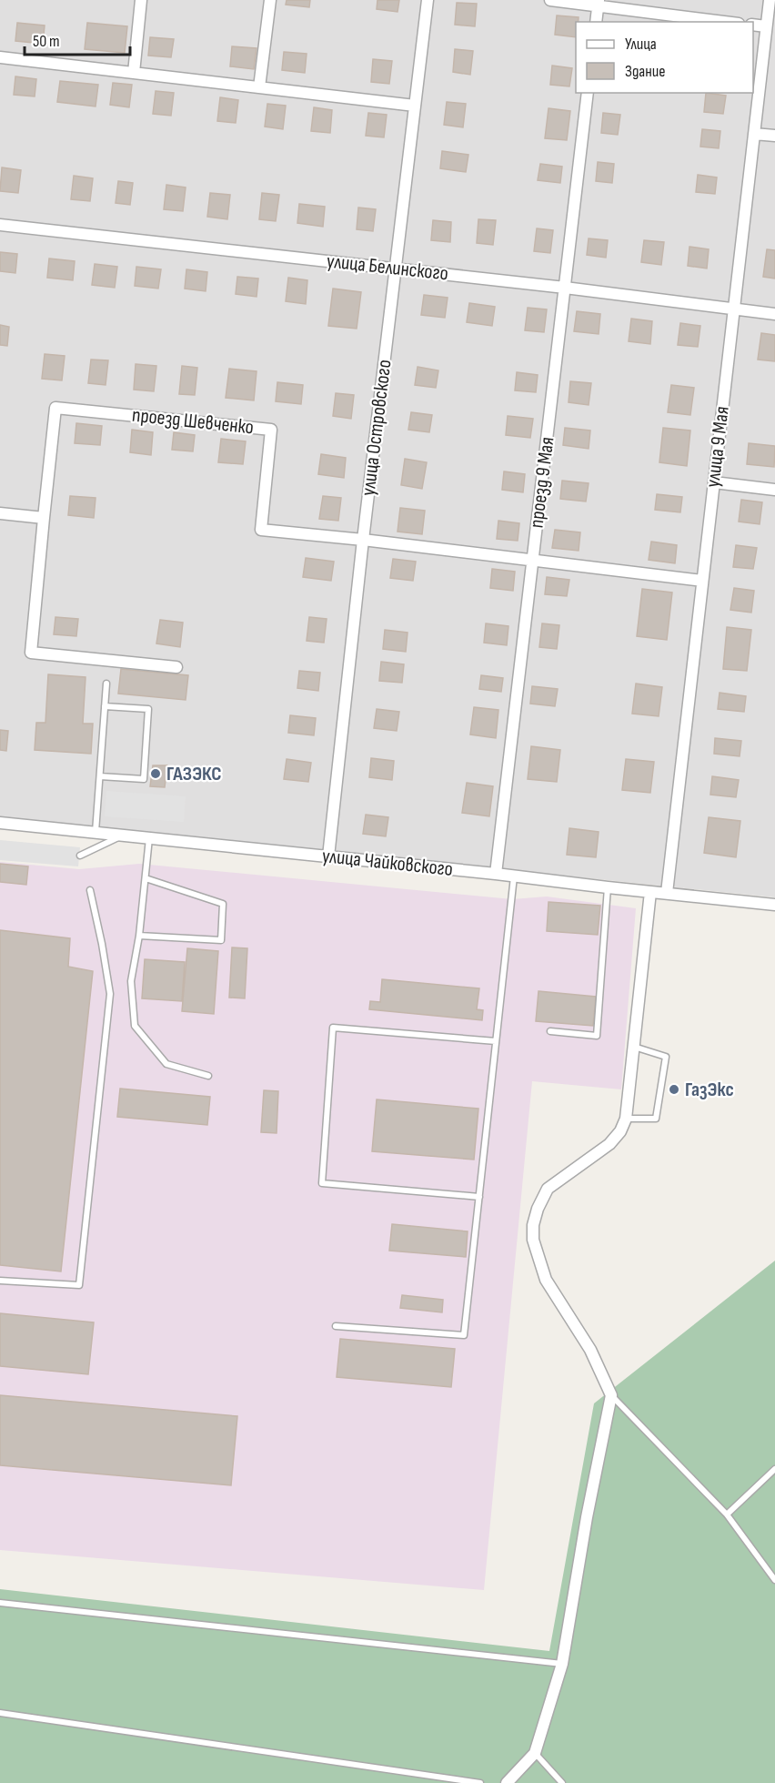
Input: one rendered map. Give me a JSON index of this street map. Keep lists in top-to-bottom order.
{
  "streets": {
    "street": [
      "улица Белинского",
      "проезд Шевченко",
      "улица Островского",
      "улица 9 Мая",
      "проезд 9 Мая",
      "улица Чайковского"
    ]
  },
  "crossings": [
    ["улица Белинского", "улица Островского"],
    ["улица Белинского", "улица 9 Мая"],
    ["улица Белинского", "проезд 9 Мая"],
    ["проезд Шевченко", "улица Островского"],
    ["улица Островского", "улица Чайковского"],
    ["улица 9 Мая", "улица Чайковского"],
    ["проезд 9 Мая", "улица Чайковского"]
  ],
  "places": ["ГАЗЭКС", "ГазЭкс"],
  "legend": ["Улица", "Здание"],
  "scale_bar": "50 m"
}
